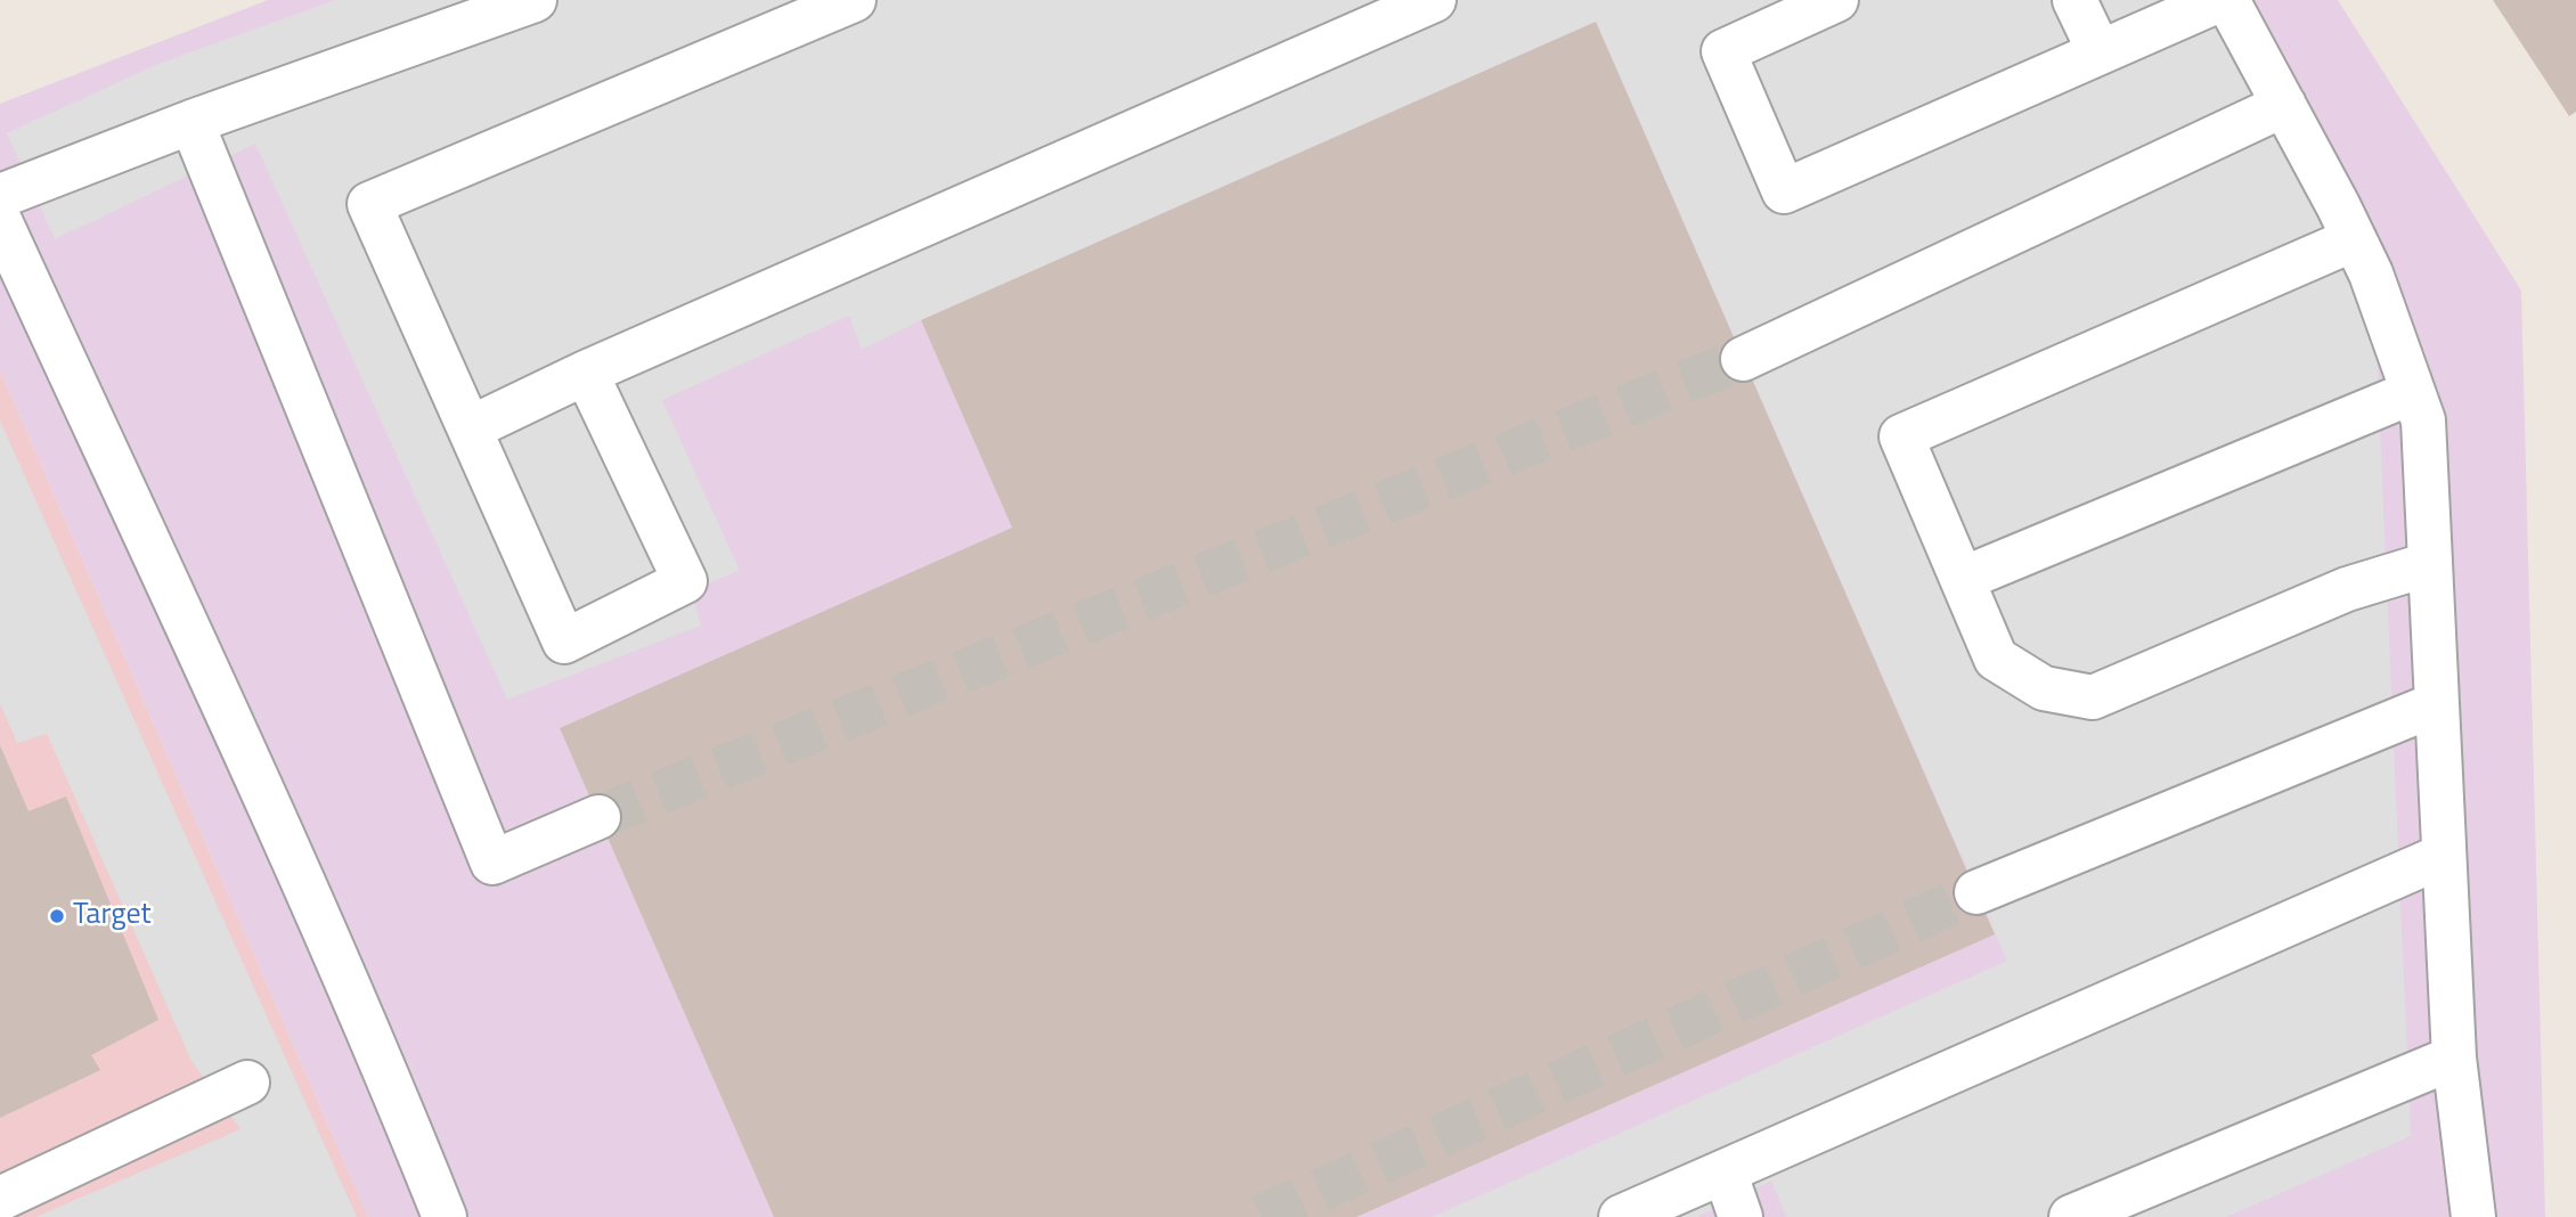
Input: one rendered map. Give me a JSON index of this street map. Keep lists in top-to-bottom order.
{
  "places": ["Target"]
}
